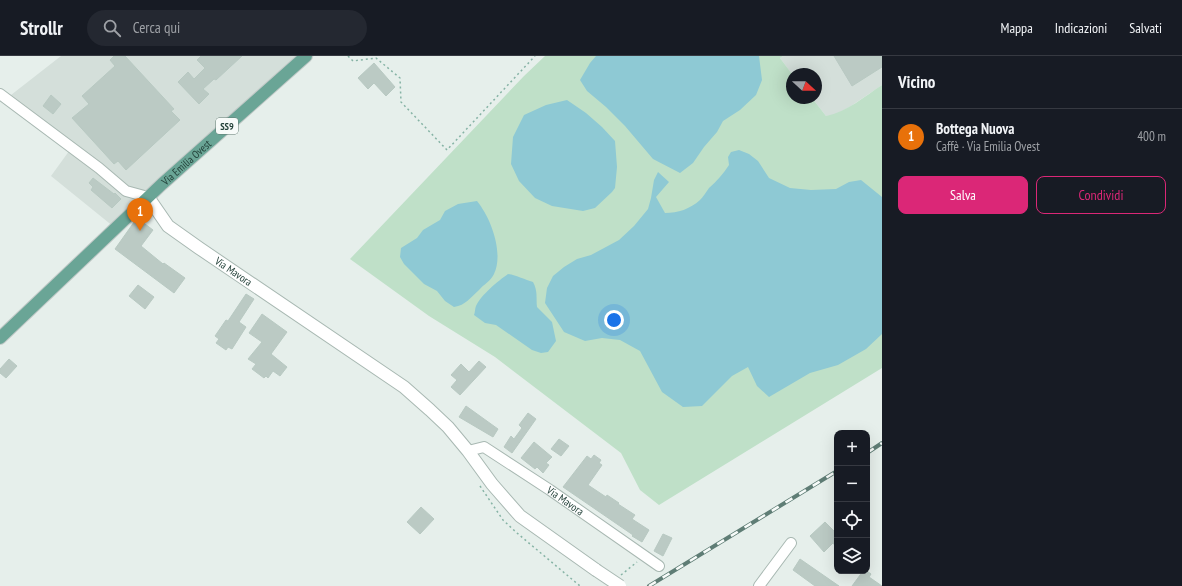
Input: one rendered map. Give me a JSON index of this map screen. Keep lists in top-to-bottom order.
{
  "streets": {
    "main road": ["SS9", "Via Emilia Ovest"],
    "street": ["Via Mavora"]
  },
  "crossings": [
    ["Via Emilia Ovest", "Via Mavora"]
  ],
  "north": "right",
  "page": {
    "header": "Strollr",
    "search": "Cerca qui",
    "nav": ["Mappa", "Indicazioni", "Salvati"],
    "heading": "Vicino",
    "list": [
      {
        "mark": "1",
        "name": "Bottega Nuova",
        "note": "Caffè · Via Emilia Ovest",
        "value": "400 m"
      }
    ],
    "buttons": ["Salva", "Condividi"],
    "pins": "1",
    "map_buttons": ["+", "−"]
  }
}
